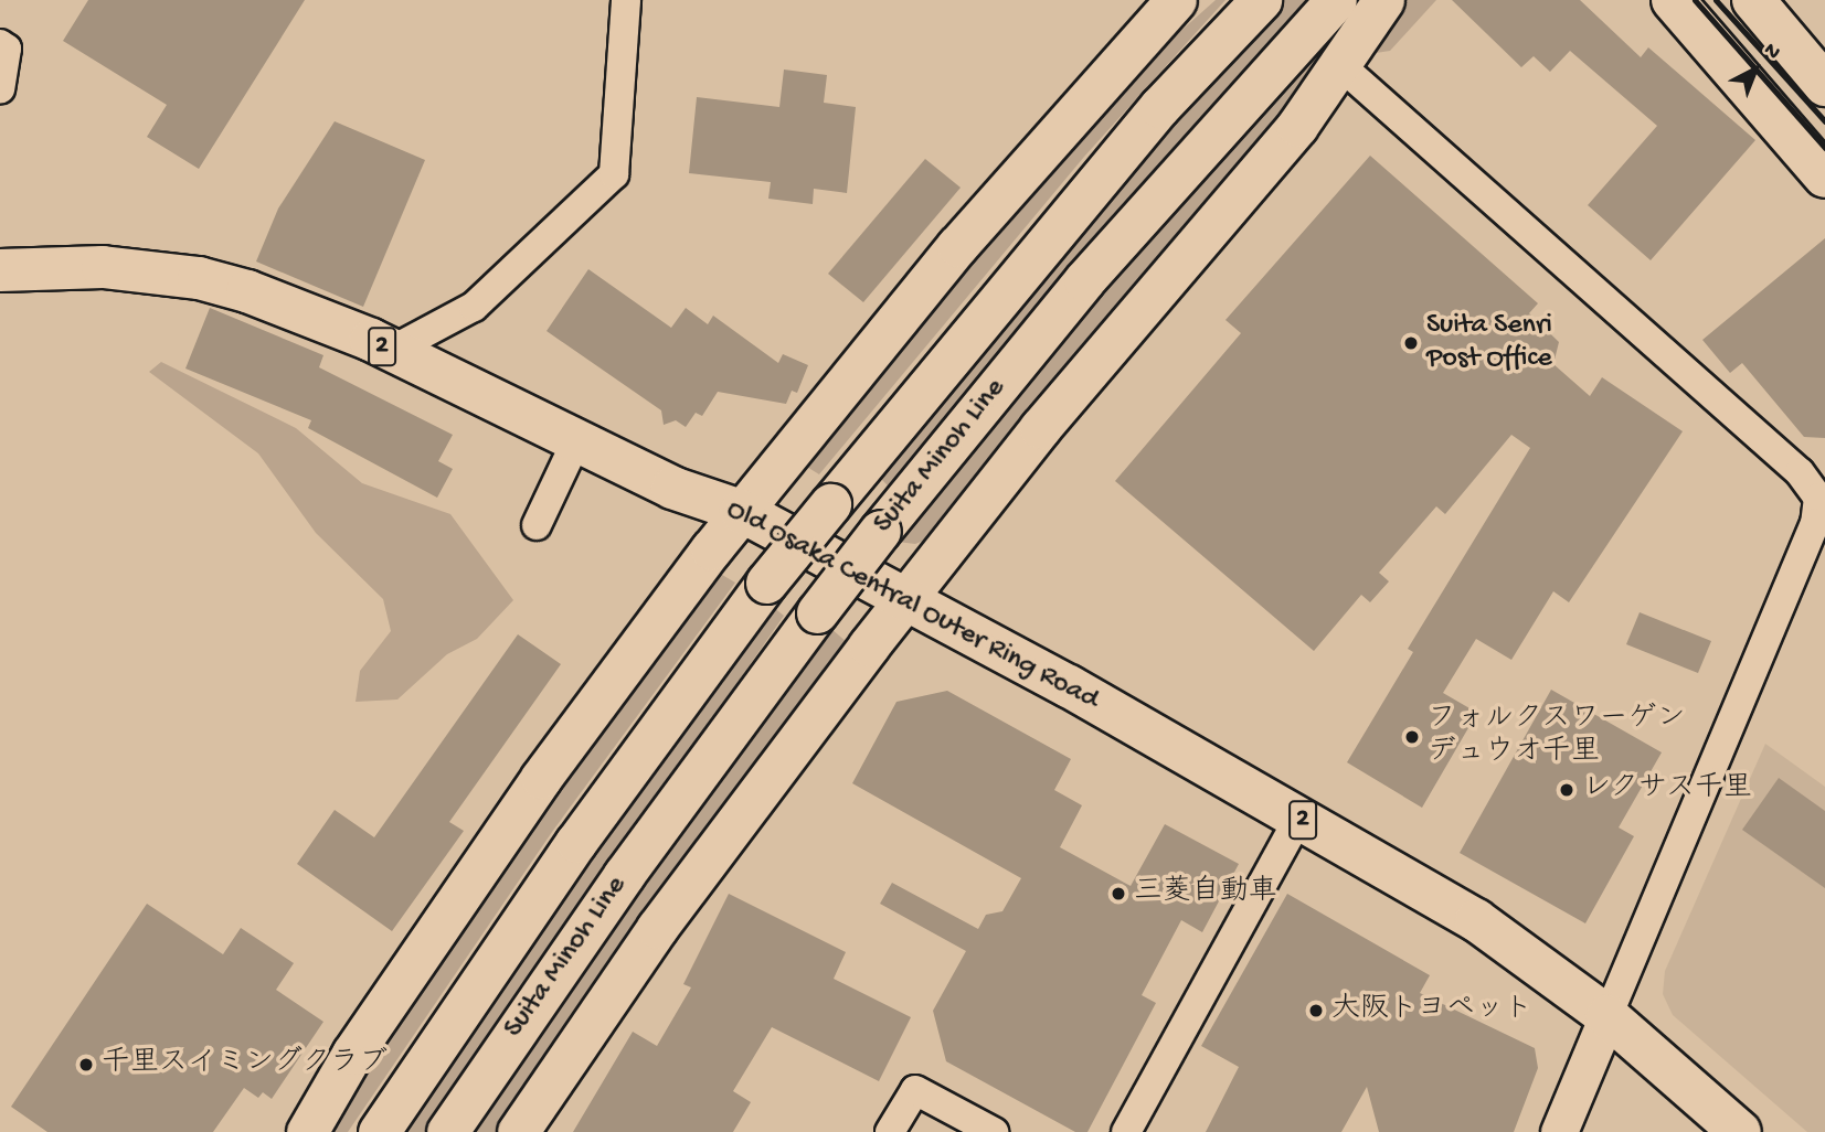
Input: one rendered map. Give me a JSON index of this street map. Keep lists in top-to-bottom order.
{
  "streets": {
    "main road": ["2", "Suita Minoh Line", "Old Osaka Central Outer Ring Road"]
  },
  "places": [
    "Suita Senri Post Office",
    "フォルクスワーゲン デュウオ千里",
    "レクサス千里",
    "三菱自動車",
    "大阪トヨペット",
    "千里スイミングクラブ"
  ],
  "north": "top right"
}
